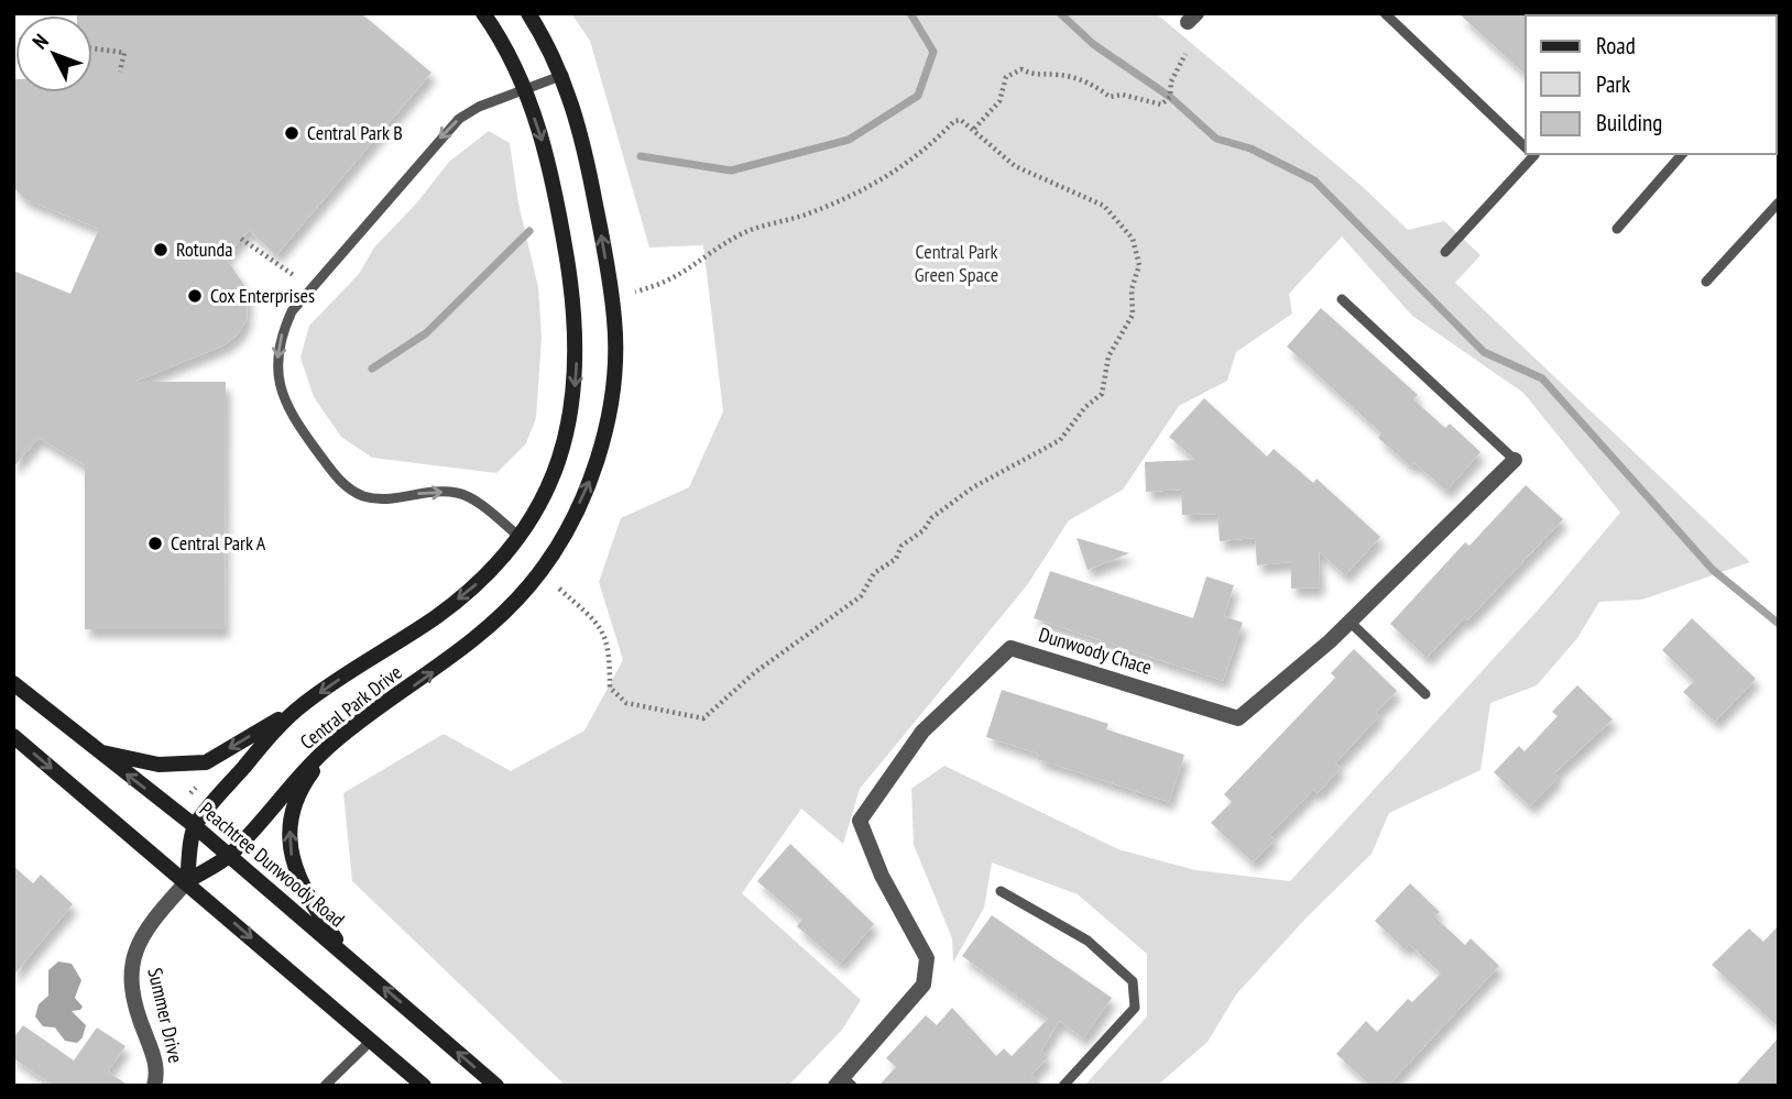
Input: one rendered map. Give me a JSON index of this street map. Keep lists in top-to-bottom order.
{
  "streets": {
    "street": [
      "Dunwoody Chace",
      "Central Park Drive",
      "Peachtree Dunwoody Road",
      "Summer Drive"
    ]
  },
  "crossings": [
    ["Central Park Drive", "Peachtree Dunwoody Road"],
    ["Central Park Drive", "Summer Drive"]
  ],
  "parks": ["Central Park Green Space"],
  "places": [
    "Central Park B",
    "Rotunda",
    "Cox Enterprises",
    "Central Park A"
  ],
  "legend": ["Road", "Park", "Building"],
  "north": "top left"
}
